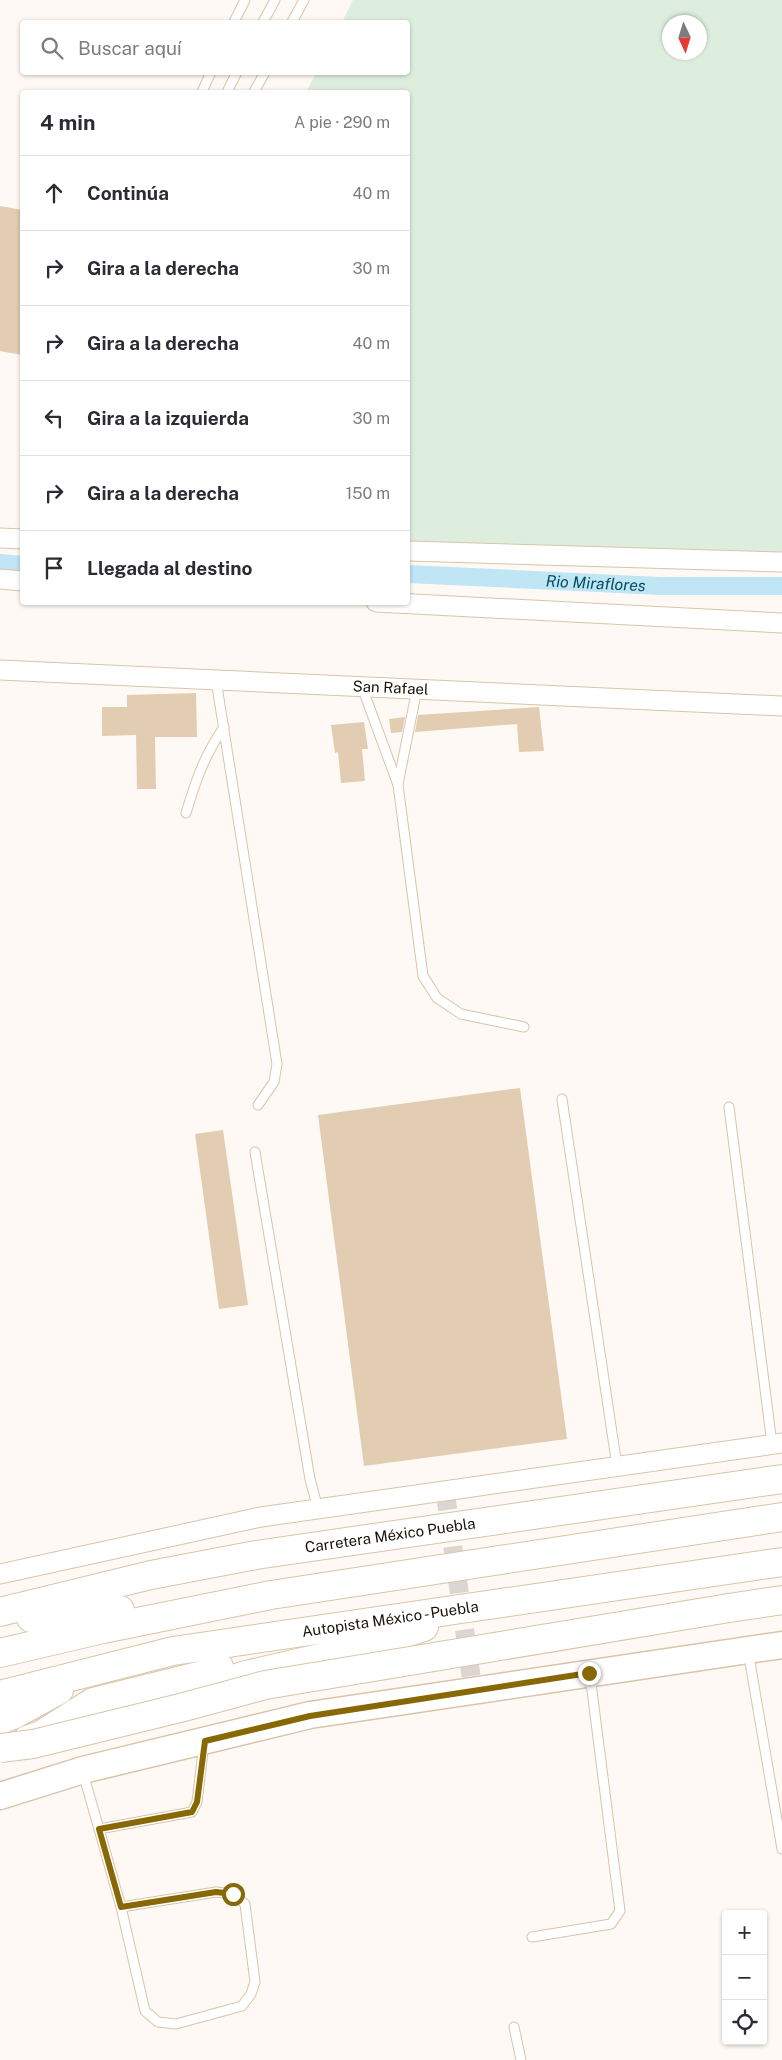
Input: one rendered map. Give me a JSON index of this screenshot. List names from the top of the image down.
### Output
{
  "streets": {
    "highway": ["Carretera México Puebla", "Autopista México - Puebla"],
    "street": ["San Rafael"]
  },
  "water": ["Rio Miraflores"],
  "north": "bottom",
  "page": {
    "search": "Buscar aquí",
    "heading": ["4 min", "A pie · 290 m"],
    "list": [
      ["Continúa", "40 m"],
      ["Gira a la derecha", "30 m"],
      ["Gira a la derecha", "40 m"],
      ["Gira a la izquierda", "30 m"],
      ["Gira a la derecha", "150 m"],
      "Llegada al destino"
    ],
    "map_buttons": ["+", "−"]
  }
}
